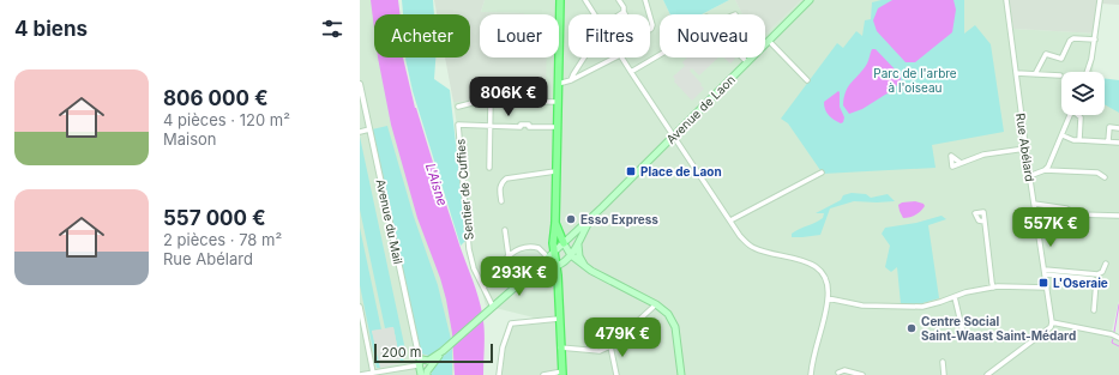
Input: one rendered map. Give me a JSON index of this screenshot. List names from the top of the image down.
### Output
{
  "streets": {
    "main road": ["Avenue de Laon"],
    "street": ["Rue Abélard", "Sentier de Cuffies", "Avenue du Mail"]
  },
  "water": ["L'Aisne"],
  "parks": ["Parc de l'arbre à l'oiseau"],
  "places": {
    "transit": ["Place de Laon", "L'Oseraie"],
    "other": ["Esso Express", "Centre Social Saint-Waast Saint-Médard"]
  },
  "scale_bar": "200 m",
  "page": {
    "heading": "4 biens",
    "chip": [
      "Acheter",
      "Louer",
      "Filtres",
      "Nouveau"
    ],
    "list": [
      {
        "name": "806 000 €",
        "note": "4 pièces · 120 m² · Maison"
      },
      {
        "name": "557 000 €",
        "note": "2 pièces · 78 m² · Rue Abélard"
      }
    ],
    "price": [
      "806K €",
      "557K €",
      "293K €",
      "479K €"
    ],
    "scale": "200 m"
  }
}
